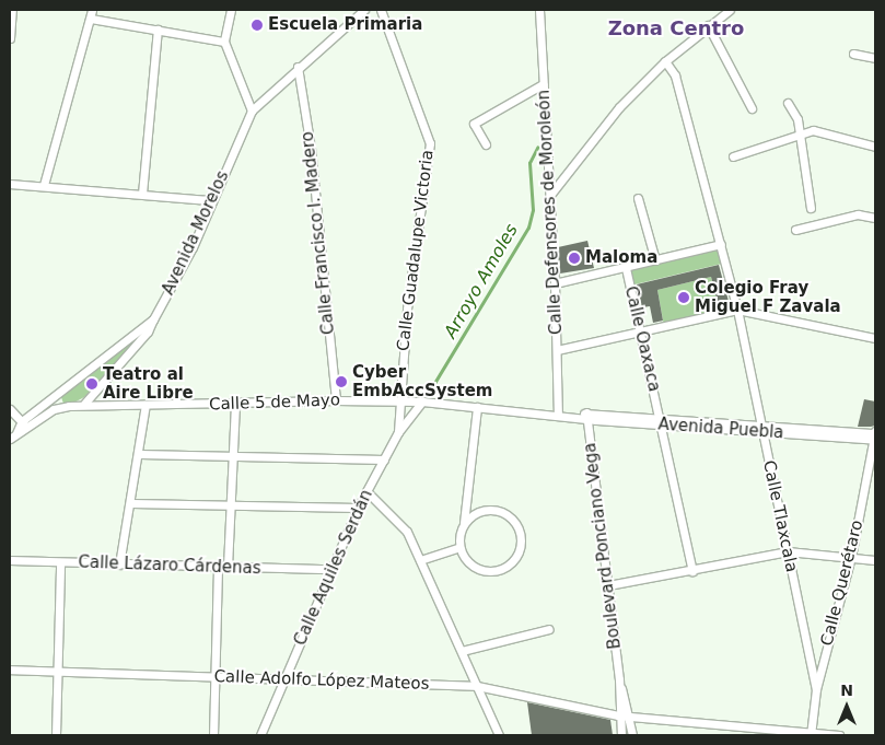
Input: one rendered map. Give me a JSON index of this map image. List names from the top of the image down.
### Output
{
  "streets": {
    "street": [
      "Calle Defensores de Moroleón",
      "Avenida Morelos",
      "Calle Francisco I. Madero",
      "Calle Guadalupe Victoria",
      "Calle Oaxaca",
      "Calle 5 de Mayo",
      "Avenida Puebla",
      "Calle Tlaxcala",
      "Boulevard Ponciano Vega",
      "Calle Lázaro Cárdenas",
      "Calle Aquiles Serdán",
      "Calle Querétaro",
      "Calle Adolfo López Mateos"
    ]
  },
  "crossings": [
    ["Calle Defensores de Moroleón", "Avenida Puebla"],
    ["Avenida Morelos", "Calle Francisco I. Madero"],
    ["Avenida Morelos", "Calle 5 de Mayo"],
    ["Calle Francisco I. Madero", "Calle 5 de Mayo"],
    ["Calle Guadalupe Victoria", "Calle 5 de Mayo"],
    ["Calle Guadalupe Victoria", "Avenida Puebla"],
    ["Calle Guadalupe Victoria", "Calle Aquiles Serdán"],
    ["Calle Oaxaca", "Avenida Puebla"],
    ["Calle 5 de Mayo", "Avenida Puebla"],
    ["Calle 5 de Mayo", "Calle Aquiles Serdán"],
    ["Avenida Puebla", "Calle Tlaxcala"],
    ["Avenida Puebla", "Boulevard Ponciano Vega"],
    ["Avenida Puebla", "Calle Aquiles Serdán"],
    ["Avenida Puebla", "Calle Querétaro"],
    ["Calle Tlaxcala", "Calle Querétaro"],
    ["Boulevard Ponciano Vega", "Calle Adolfo López Mateos"],
    ["Calle Lázaro Cárdenas", "Calle Aquiles Serdán"],
    ["Calle Aquiles Serdán", "Calle Adolfo López Mateos"],
    ["Calle Querétaro", "Calle Adolfo López Mateos"]
  ],
  "districts": ["Zona Centro"],
  "water": ["Arroyo Amoles"],
  "places": [
    "Escuela Primaria",
    "Maloma",
    "Colegio Fray Miguel F Zavala",
    "Cyber EmbAccSystem",
    "Teatro al Aire Libre"
  ],
  "north": "top"
}
